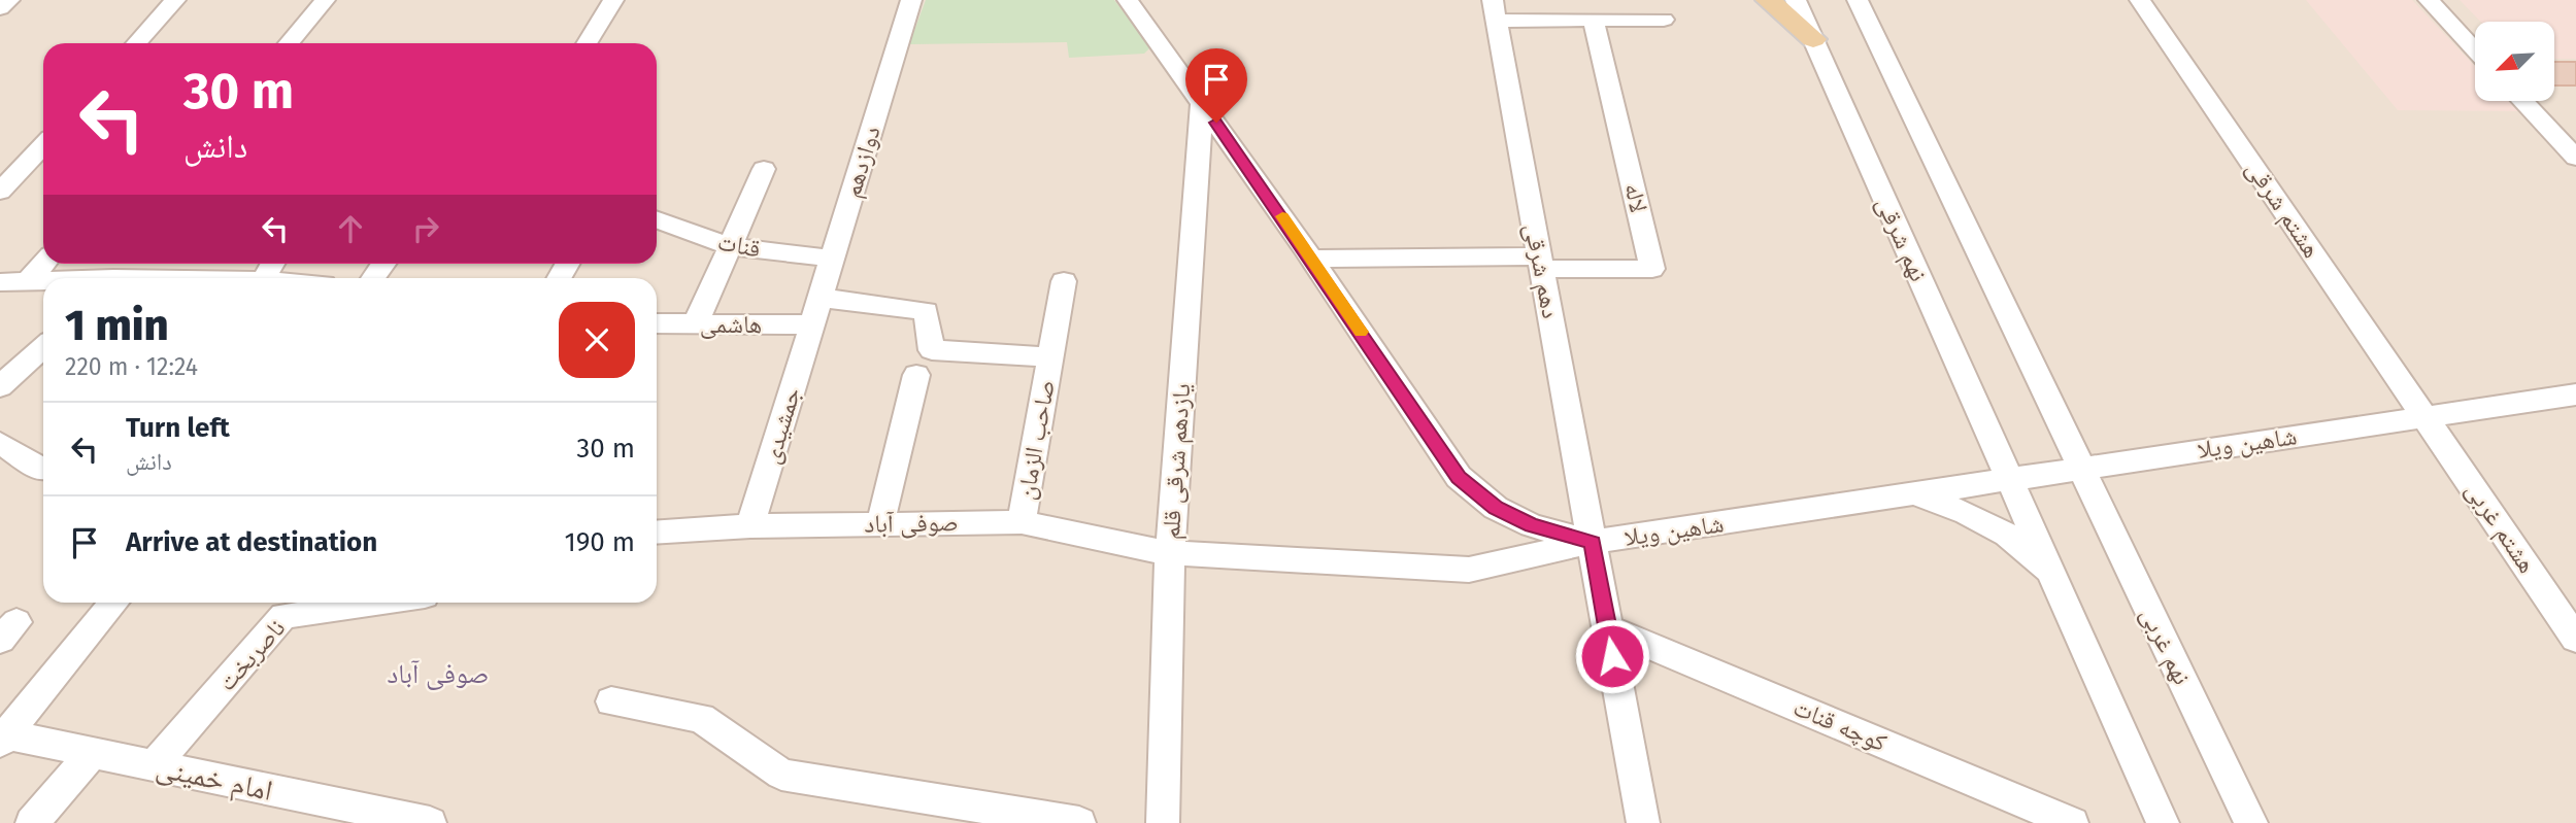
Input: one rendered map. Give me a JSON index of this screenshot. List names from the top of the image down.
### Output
{
  "streets": {
    "street": [
      "دوازدهم",
      "لاله",
      "هشتم شرقی",
      "نهم شرقی",
      "قنات",
      "دهم شرقی",
      "هاشمی",
      "جمشیدی",
      "صاحب الزمان",
      "شاهین ویلا",
      "یازدهم شرقی قلم",
      "صوفی آباد",
      "هشتم غربی",
      "نهم غربی",
      "ناصربخت",
      "کوچه قنات",
      "امام خمینی"
    ]
  },
  "crossings": [
    ["دوازدهم", "قنات"],
    ["دوازدهم", "هاشمی"],
    ["دوازدهم", "جمشیدی"],
    ["دوازدهم", "صاحب الزمان"],
    ["لاله", "دهم شرقی"],
    ["هشتم شرقی", "شاهین ویلا"],
    ["هشتم شرقی", "هشتم غربی"],
    ["نهم شرقی", "شاهین ویلا"],
    ["دهم شرقی", "شاهین ویلا"],
    ["دهم شرقی", "کوچه قنات"],
    ["هاشمی", "جمشیدی"],
    ["جمشیدی", "صوفی آباد"],
    ["صاحب الزمان", "صوفی آباد"],
    ["شاهین ویلا", "یازدهم شرقی قلم"],
    ["شاهین ویلا", "صوفی آباد"],
    ["شاهین ویلا", "هشتم غربی"],
    ["شاهین ویلا", "نهم غربی"],
    ["یازدهم شرقی قلم", "صوفی آباد"],
    ["ناصربخت", "امام خمینی"]
  ],
  "districts": ["صوفی آباد"],
  "north": "bottom left",
  "page": {
    "turn": ["30 m", "دانش"],
    "heading": ["1 min", "220 m · 12:24"],
    "list": [
      {
        "name": "Turn left",
        "note": "دانش",
        "value": "30 m"
      },
      {
        "name": "Arrive at destination",
        "value": "190 m"
      }
    ]
  }
}
